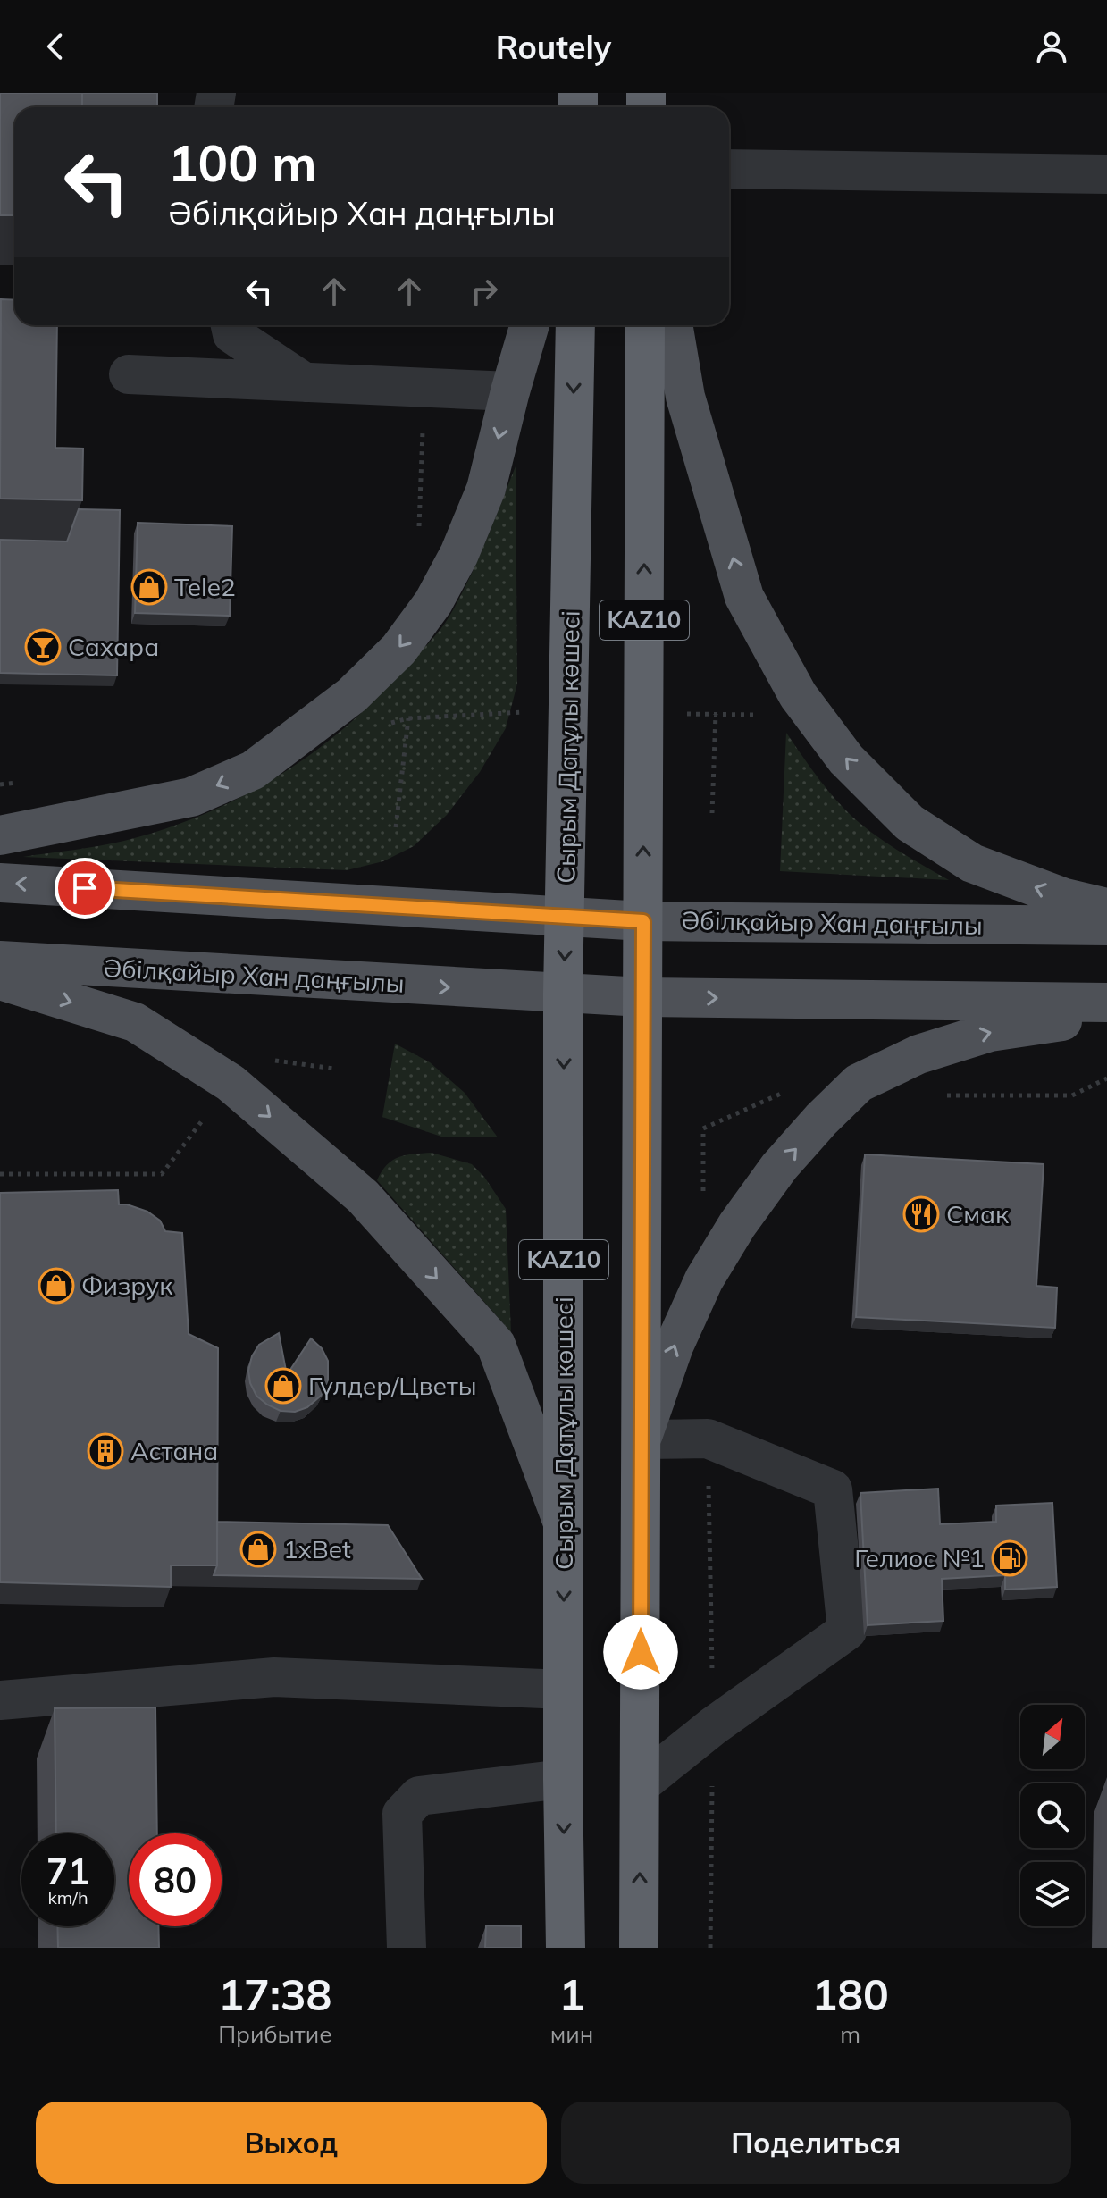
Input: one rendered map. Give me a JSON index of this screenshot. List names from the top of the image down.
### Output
{
  "streets": {
    "highway": ["KAZ10", "Сырым Датұлы көшесі"],
    "main road": ["Әбілқайыр Хан даңғылы"]
  },
  "crossings": [
    ["KAZ10", "Әбілқайыр Хан даңғылы"],
    ["Сырым Датұлы көшесі", "Әбілқайыр Хан даңғылы"]
  ],
  "places": {
    "shop": [
      "Tele2",
      "Физрук",
      "Гүлдер/Цветы",
      "1xBet"
    ],
    "bar": ["Сахара"],
    "restaurant": ["Смак"],
    "building": ["Астана"],
    "fuel station": ["Гелиос №1"]
  },
  "north": "top right",
  "page": {
    "header": "Routely",
    "turn": ["100 m", "Әбілқайыр Хан даңғылы"],
    "speed": "71 km/h",
    "limit": "80",
    "eta": [
      "17:38",
      "Прибытие",
      "1",
      "мин",
      "180",
      "m"
    ],
    "buttons": ["Выход", "Поделиться"]
  }
}
